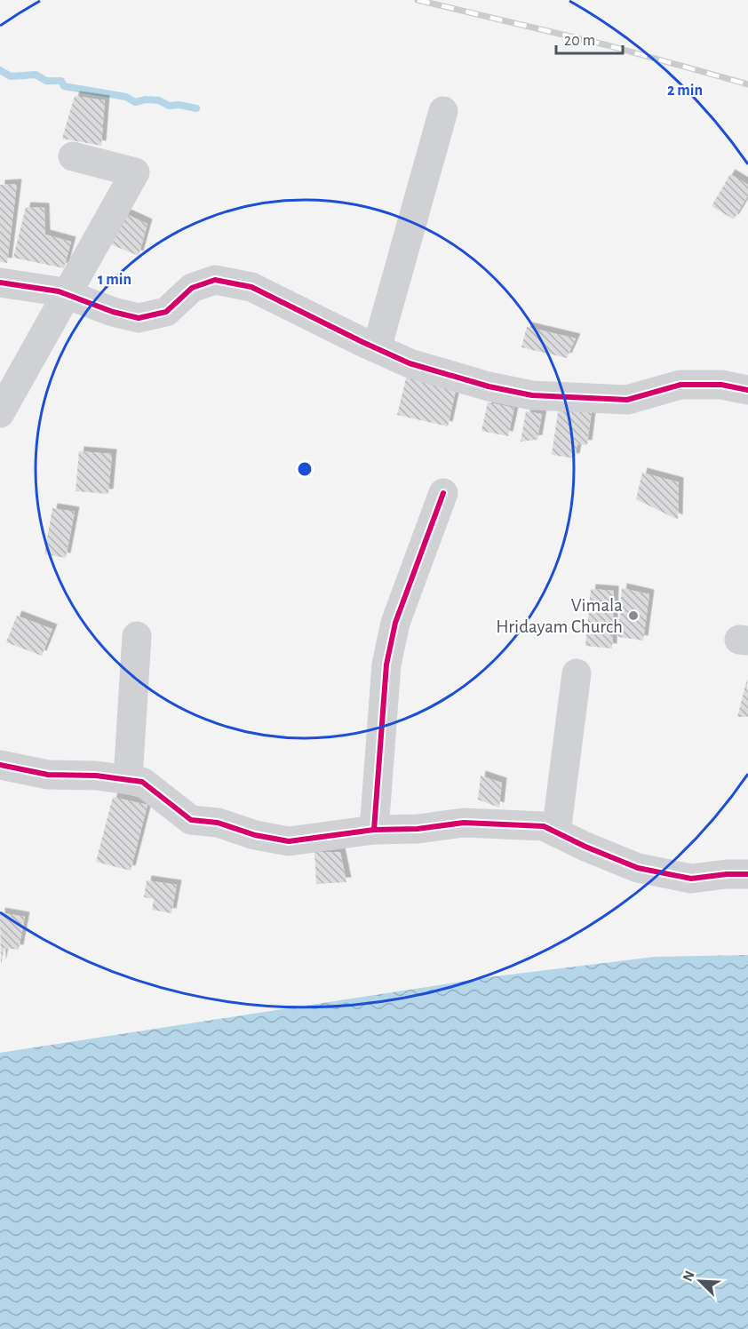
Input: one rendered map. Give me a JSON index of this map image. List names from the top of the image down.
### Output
{
  "places": ["Vimala Hridayam Church"],
  "scale_bar": "20 m",
  "north": "top left",
  "rings": ["2 min", "1 min"]
}
